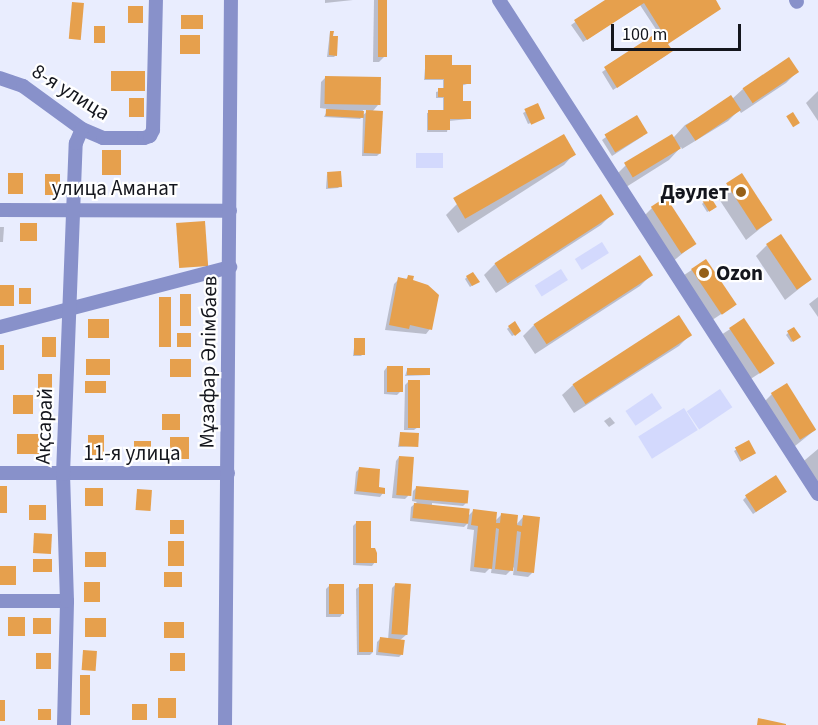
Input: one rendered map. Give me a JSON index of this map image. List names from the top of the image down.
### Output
{
  "streets": {
    "street": [
      "8-я улица",
      "улица Аманат",
      "Мұзафар Әлімбаев",
      "Ақсарай",
      "11-я улица"
    ]
  },
  "crossings": [
    ["8-я улица", "Ақсарай"],
    ["улица Аманат", "Мұзафар Әлімбаев"],
    ["улица Аманат", "Ақсарай"],
    ["Мұзафар Әлімбаев", "11-я улица"],
    ["Ақсарай", "11-я улица"]
  ],
  "places": ["Дәулет", "Ozon"],
  "scale_bar": "100 m"
}
